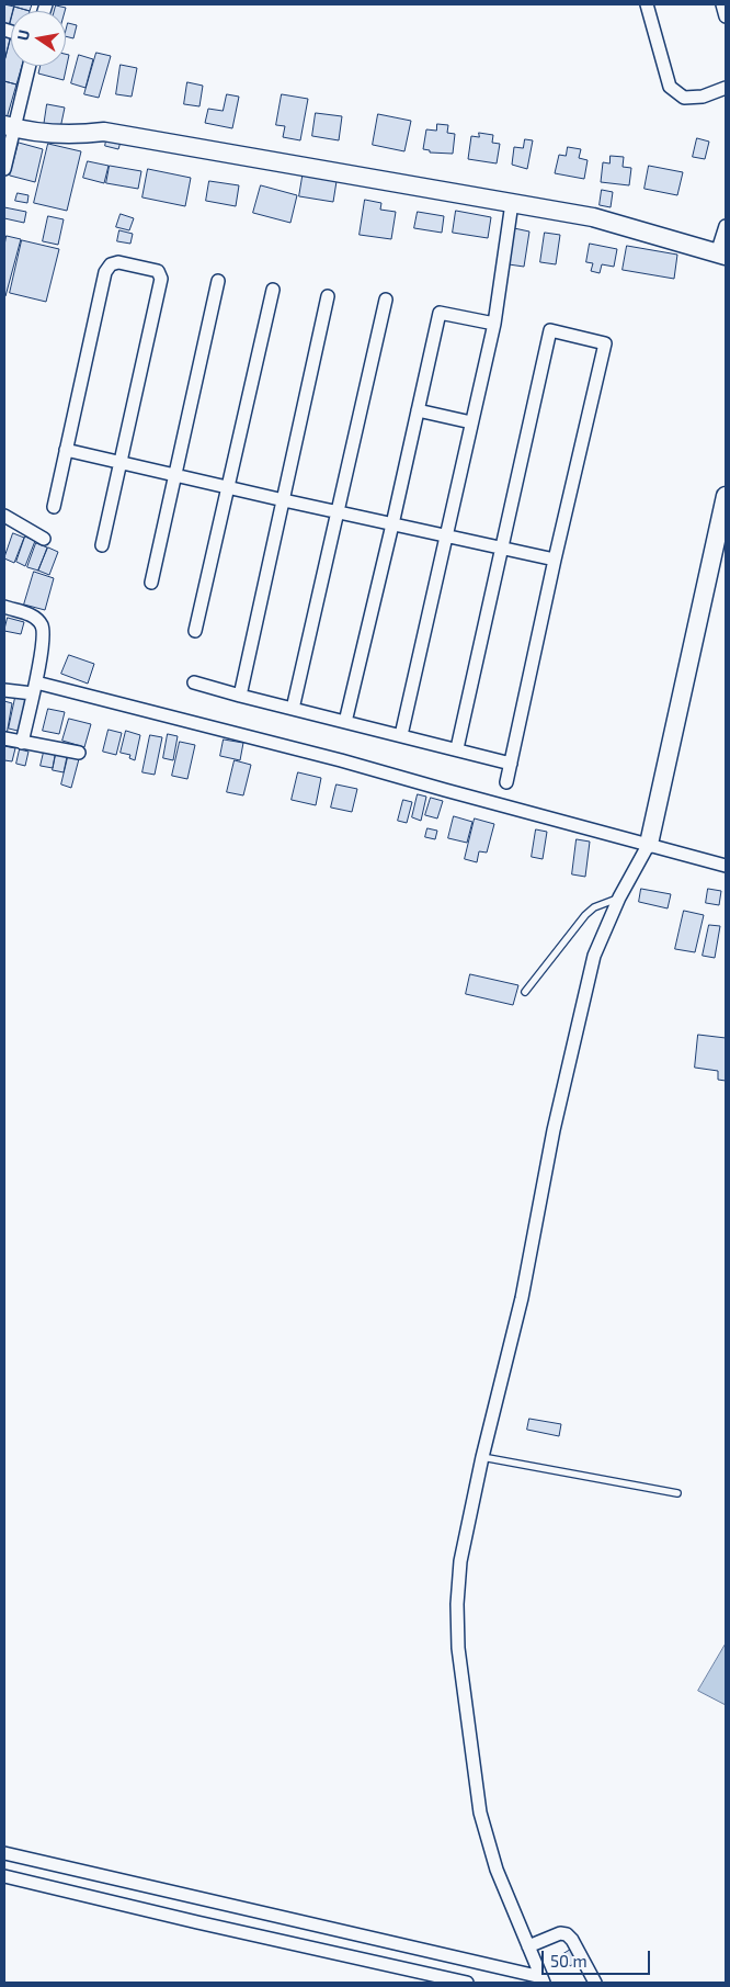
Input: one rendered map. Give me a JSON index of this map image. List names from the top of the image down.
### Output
{
  "scale_bar": "50 m",
  "north": "left"
}
